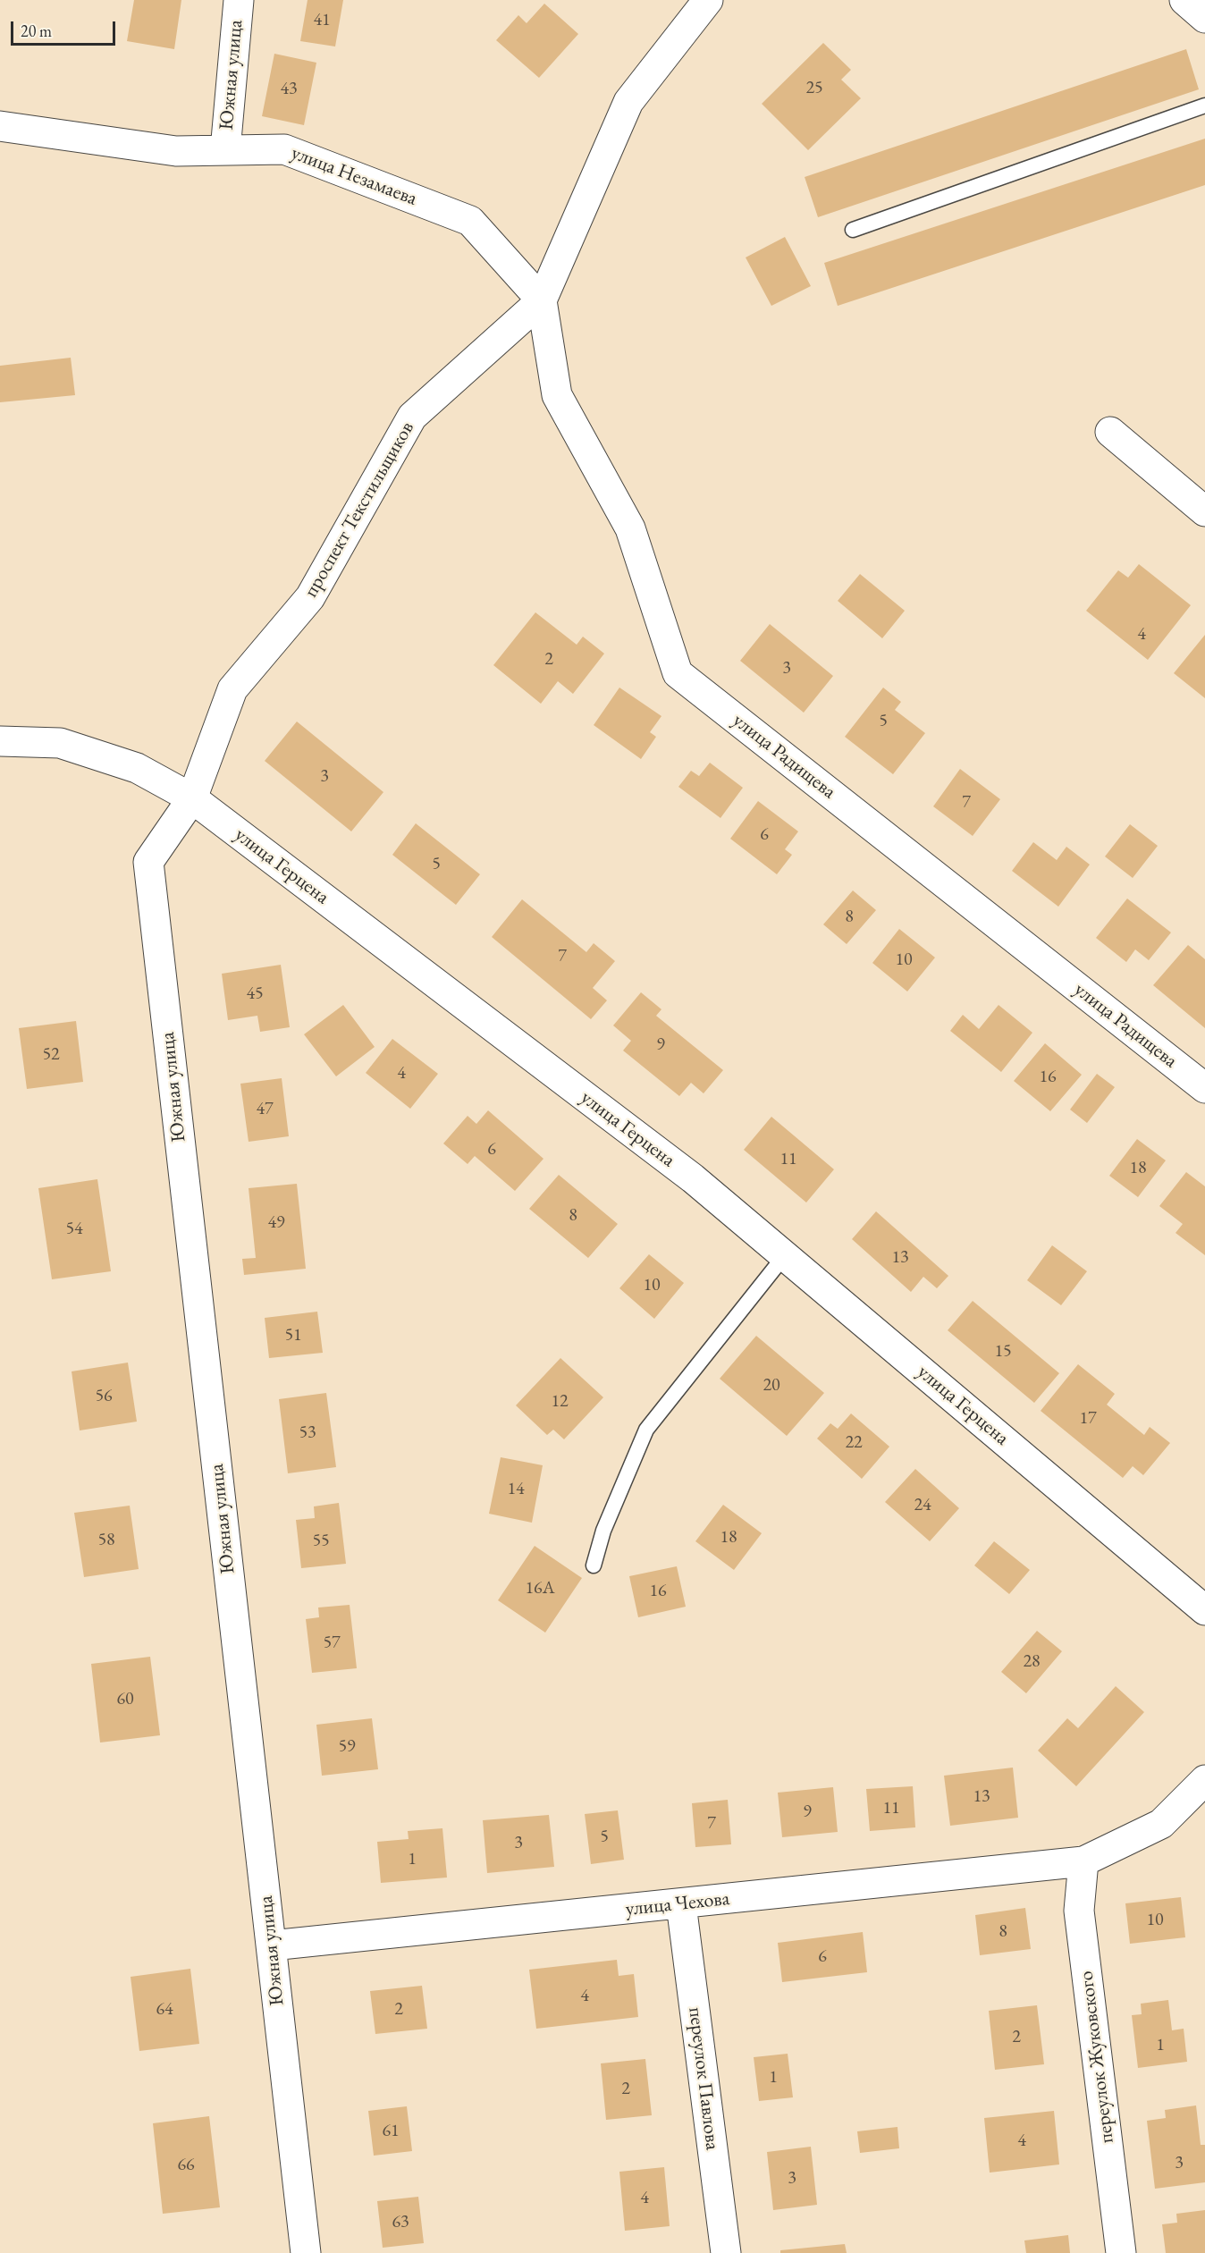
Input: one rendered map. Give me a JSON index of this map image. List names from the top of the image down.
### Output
{
  "streets": {
    "street": [
      "Южная улица",
      "улица Незамаева",
      "проспект Текстильщиков",
      "улица Радищева",
      "улица Герцена",
      "улица Чехова",
      "переулок Жуковского",
      "переулок Павлова"
    ]
  },
  "crossings": [
    ["Южная улица", "улица Незамаева"],
    ["Южная улица", "проспект Текстильщиков"],
    ["Южная улица", "улица Герцена"],
    ["Южная улица", "улица Чехова"],
    ["улица Незамаева", "проспект Текстильщиков"],
    ["улица Незамаева", "улица Радищева"],
    ["проспект Текстильщиков", "улица Радищева"],
    ["проспект Текстильщиков", "улица Герцена"],
    ["улица Чехова", "переулок Жуковского"],
    ["улица Чехова", "переулок Павлова"]
  ],
  "house_numbers": [
    "41",
    "25",
    "43",
    "4",
    "2",
    "3",
    "5",
    "3",
    "7",
    "6",
    "5",
    "8",
    "7",
    "10",
    "45",
    "9",
    "52",
    "4",
    "16",
    "47",
    "6",
    "11",
    "18",
    "8",
    "49",
    "54",
    "13",
    "10",
    "51",
    "15",
    "20",
    "56",
    "12",
    "17",
    "53",
    "22",
    "14",
    "24",
    "18",
    "58",
    "55",
    "16А",
    "16",
    "57",
    "28",
    "60",
    "59",
    "13",
    "11",
    "9",
    "7",
    "5",
    "3",
    "1",
    "10",
    "8",
    "6",
    "4",
    "64",
    "2",
    "2",
    "1",
    "1",
    "2",
    "61",
    "4",
    "3",
    "66",
    "3",
    "4",
    "63"
  ],
  "scale_bar": "20 m"
}
